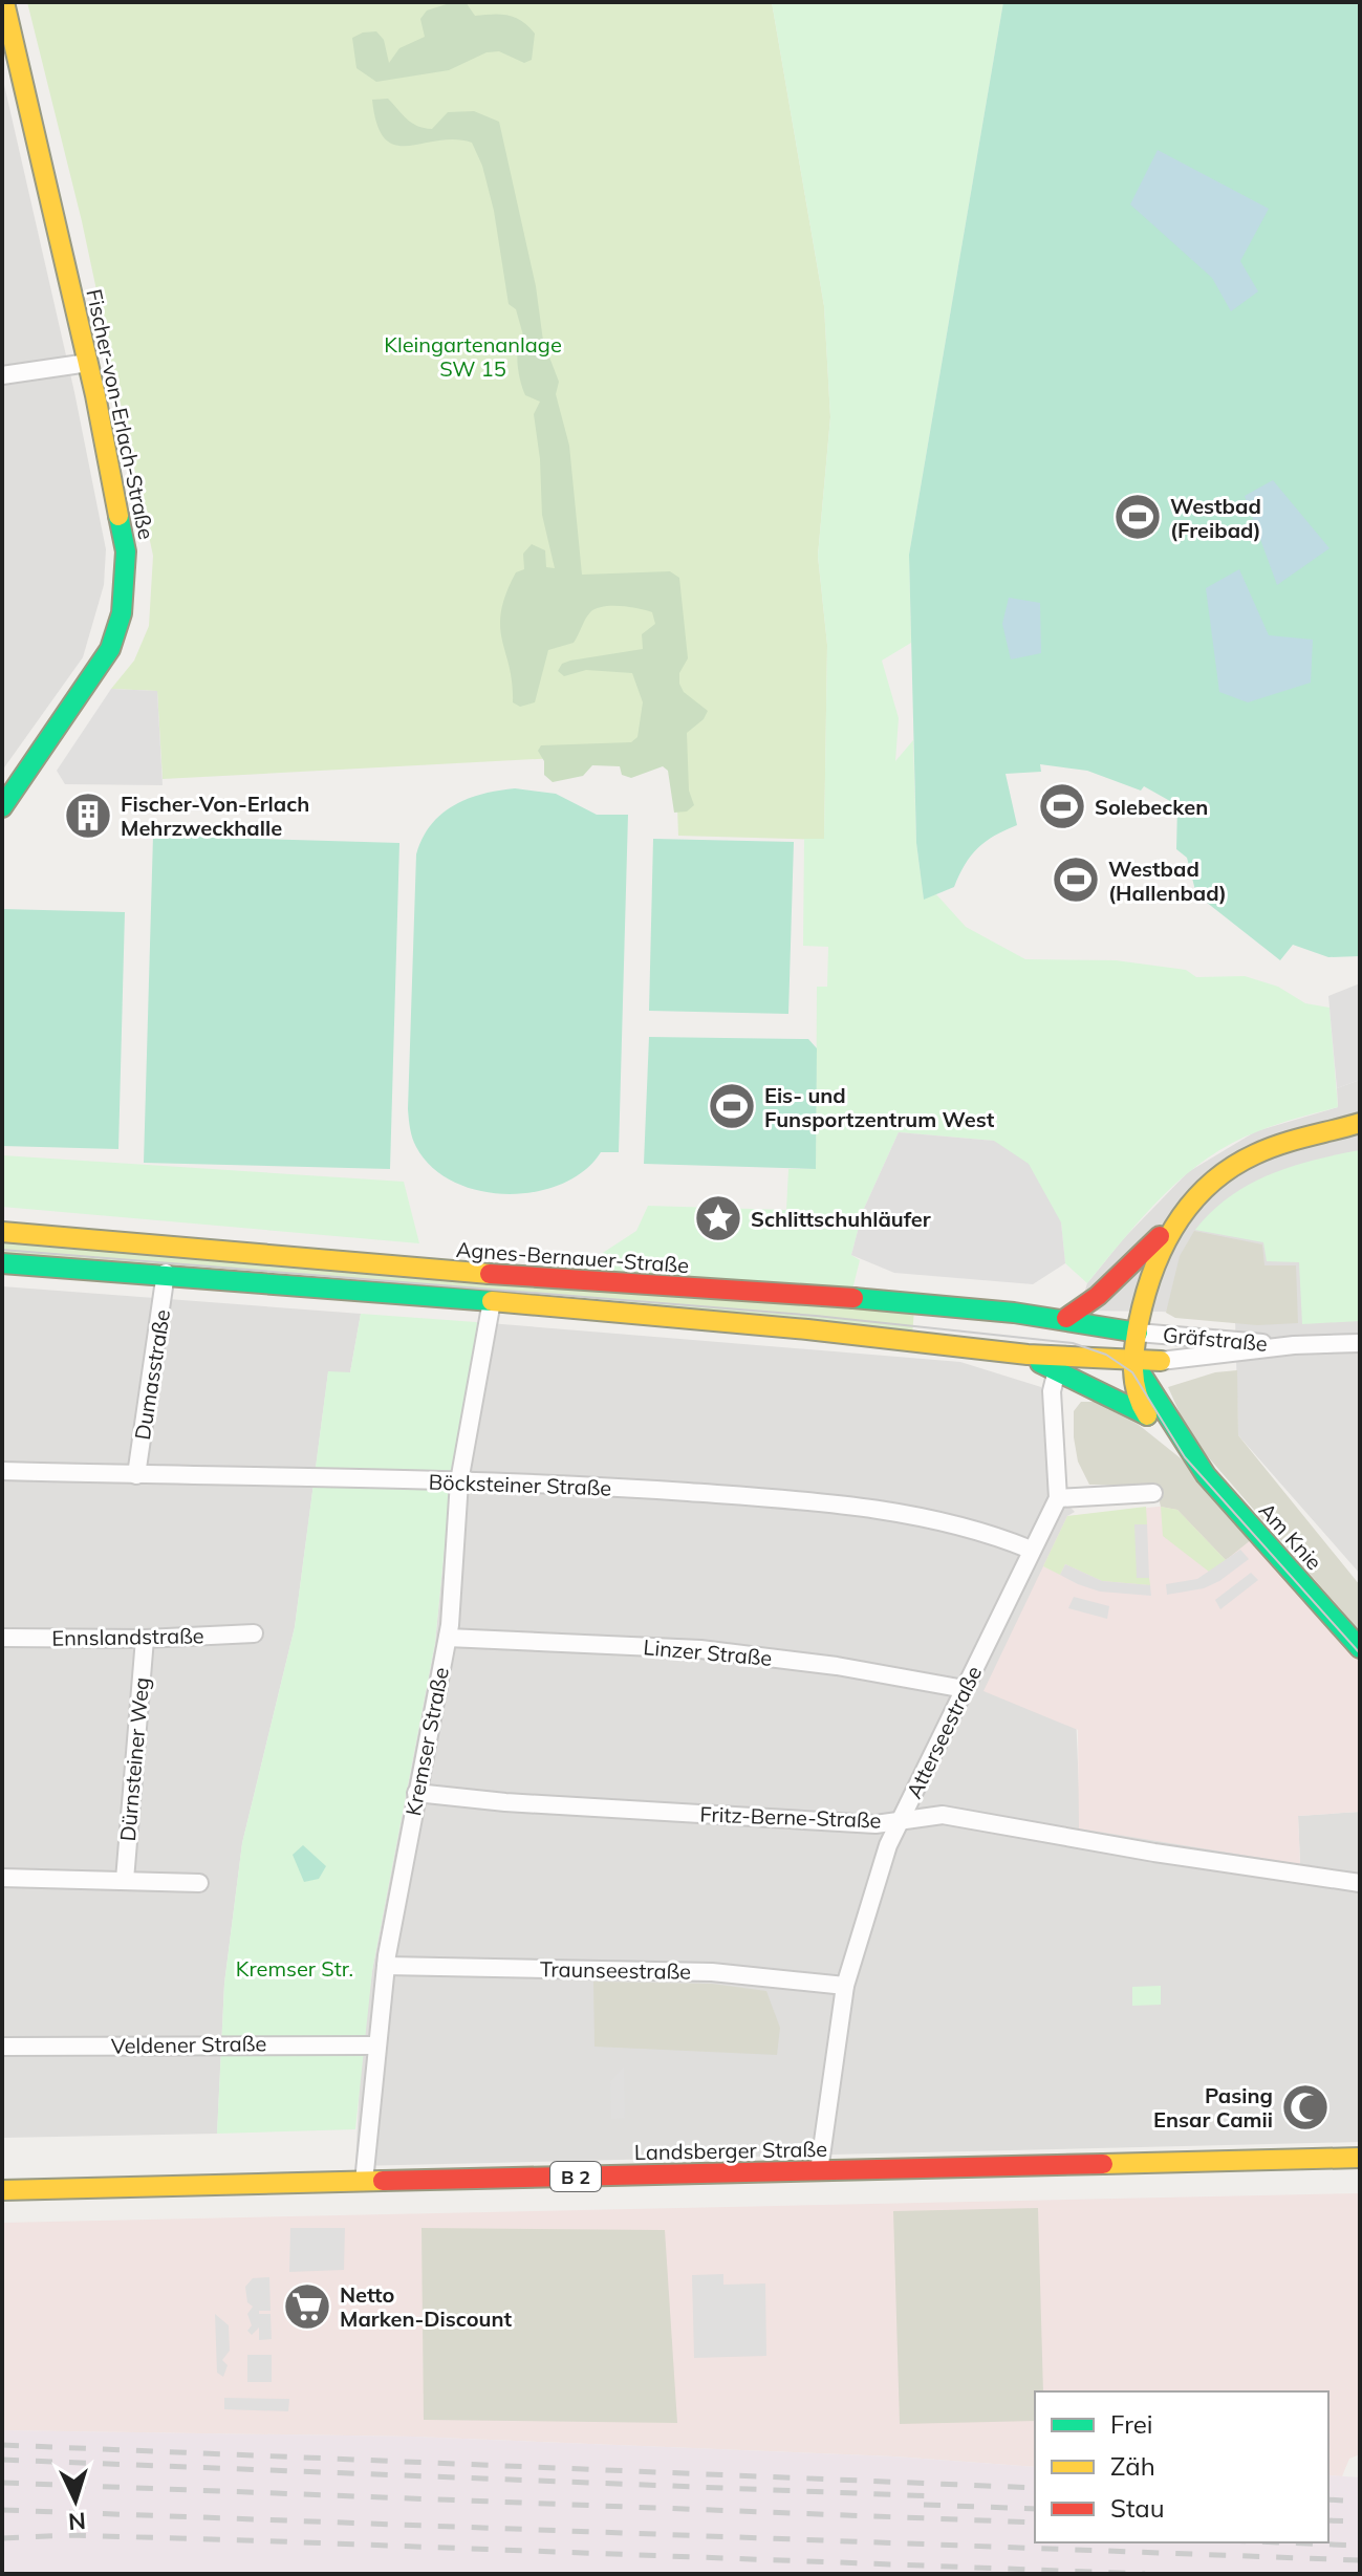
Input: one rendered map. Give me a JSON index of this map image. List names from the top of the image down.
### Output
{
  "streets": {
    "main road": [
      "Fischer-von-Erlach-Straße",
      "Agnes-Bernauer-Straße",
      "Am Knie",
      "Landsberger Straße",
      "B 2"
    ],
    "street": [
      "Gräfstraße",
      "Dumasstraße",
      "Böcksteiner Straße",
      "Ennslandstraße",
      "Linzer Straße",
      "Atterseestraße",
      "Kremser Straße",
      "Dürnsteiner Weg",
      "Fritz-Berne-Straße",
      "Traunseestraße",
      "Veldener Straße"
    ]
  },
  "crossings": [
    ["Agnes-Bernauer-Straße", "Gräfstraße"],
    ["Dumasstraße", "Böcksteiner Straße"],
    ["Böcksteiner Straße", "Atterseestraße"],
    ["Böcksteiner Straße", "Kremser Straße"],
    ["Ennslandstraße", "Dürnsteiner Weg"],
    ["Linzer Straße", "Atterseestraße"],
    ["Linzer Straße", "Kremser Straße"],
    ["Atterseestraße", "Fritz-Berne-Straße"],
    ["Atterseestraße", "Traunseestraße"],
    ["Atterseestraße", "Landsberger Straße"],
    ["Kremser Straße", "Fritz-Berne-Straße"],
    ["Kremser Straße", "Traunseestraße"],
    ["Kremser Straße", "Veldener Straße"],
    ["Kremser Straße", "Landsberger Straße"]
  ],
  "parks": ["Kleingartenanlage SW 15", "Kremser Str."],
  "places": {
    "sports": [
      "Westbad (Freibad)",
      "Solebecken",
      "Westbad (Hallenbad)",
      "Eis- und Funsportzentrum West"
    ],
    "building": ["Fischer-Von-Erlach Mehrzweckhalle"],
    "place": ["Schlittschuhläufer"],
    "mosque": ["Pasing Ensar Camii"],
    "supermarket": ["Netto Marken-Discount"]
  },
  "legend": ["Frei", "Zäh", "Stau"],
  "north": "bottom"
}
